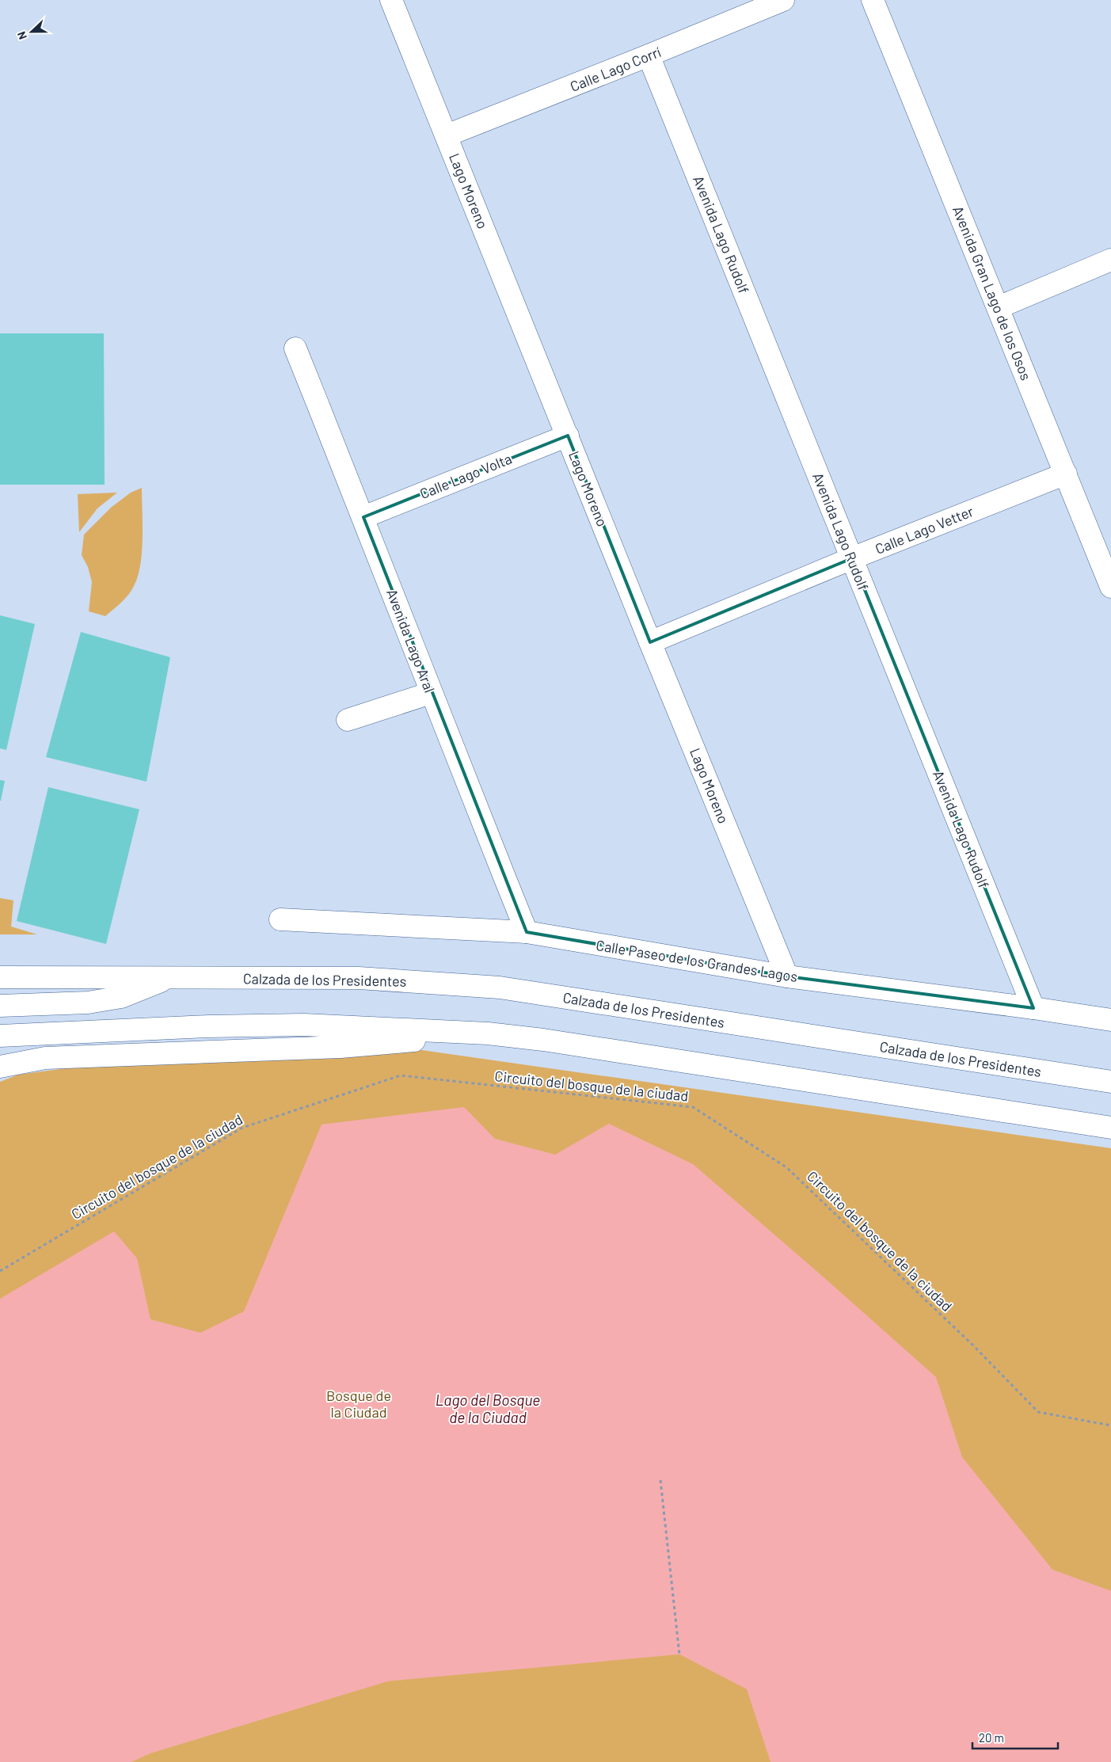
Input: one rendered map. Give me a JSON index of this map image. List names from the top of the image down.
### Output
{
  "streets": {
    "main road": [
      "Calle Lago Corrí",
      "Lago Moreno",
      "Avenida Lago Rudolf",
      "Avenida Gran Lago de los Osos",
      "Calle Lago Volta",
      "Calle Lago Vetter",
      "Avenida Lago Aral",
      "Calle Paseo de los Grandes Lagos",
      "Calzada de los Presidentes"
    ],
    "path": ["Circuito del bosque de la ciudad"]
  },
  "crossings": [
    ["Calle Lago Corrí", "Lago Moreno"],
    ["Calle Lago Corrí", "Avenida Lago Rudolf"],
    ["Lago Moreno", "Calle Lago Volta"],
    ["Lago Moreno", "Calle Lago Vetter"],
    ["Lago Moreno", "Calle Paseo de los Grandes Lagos"],
    ["Avenida Lago Rudolf", "Calle Lago Vetter"],
    ["Avenida Lago Rudolf", "Calle Paseo de los Grandes Lagos"],
    ["Avenida Gran Lago de los Osos", "Calle Lago Vetter"],
    ["Calle Lago Volta", "Avenida Lago Aral"],
    ["Avenida Lago Aral", "Calle Paseo de los Grandes Lagos"]
  ],
  "water": ["Lago del Bosque de la Ciudad"],
  "parks": ["Bosque de la Ciudad"],
  "scale_bar": "20 m",
  "north": "left"
}
